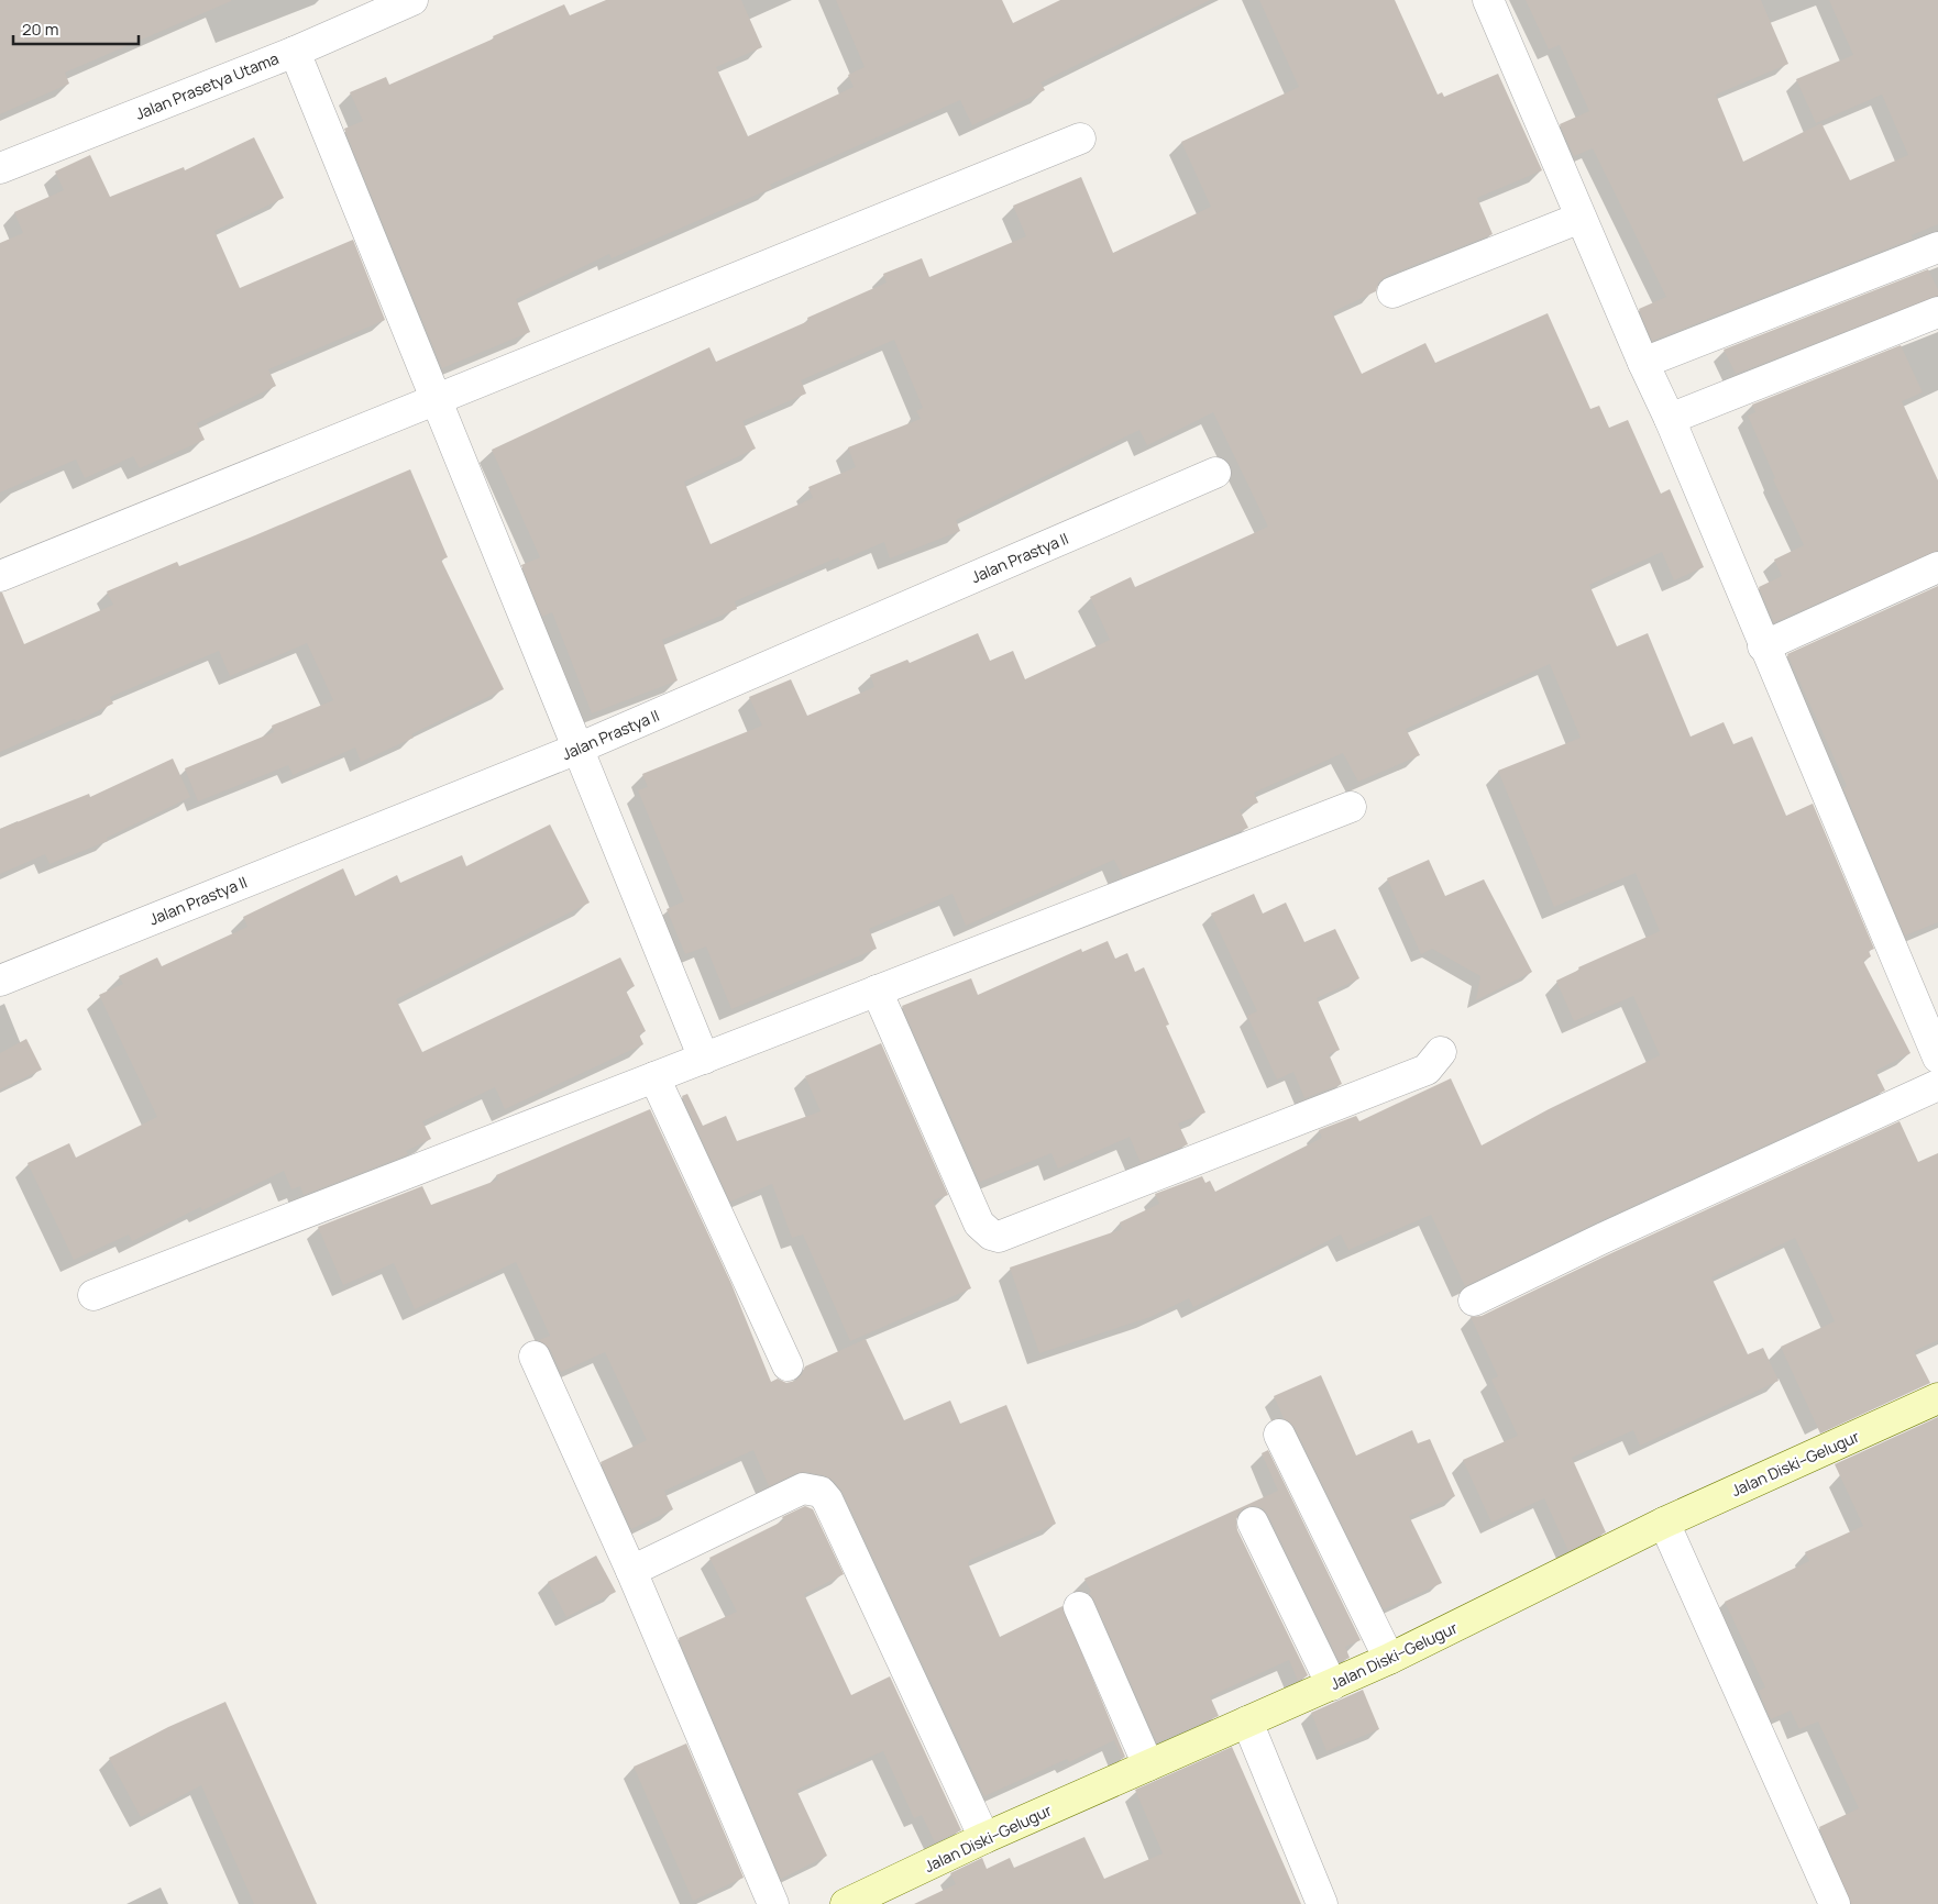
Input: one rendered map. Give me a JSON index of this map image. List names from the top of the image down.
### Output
{
  "streets": {
    "main road": ["Jalan Diski–Gelugur"],
    "street": ["Jalan Prasetya Utama", "Jalan Prastya II"]
  },
  "scale_bar": "20 m"
}
